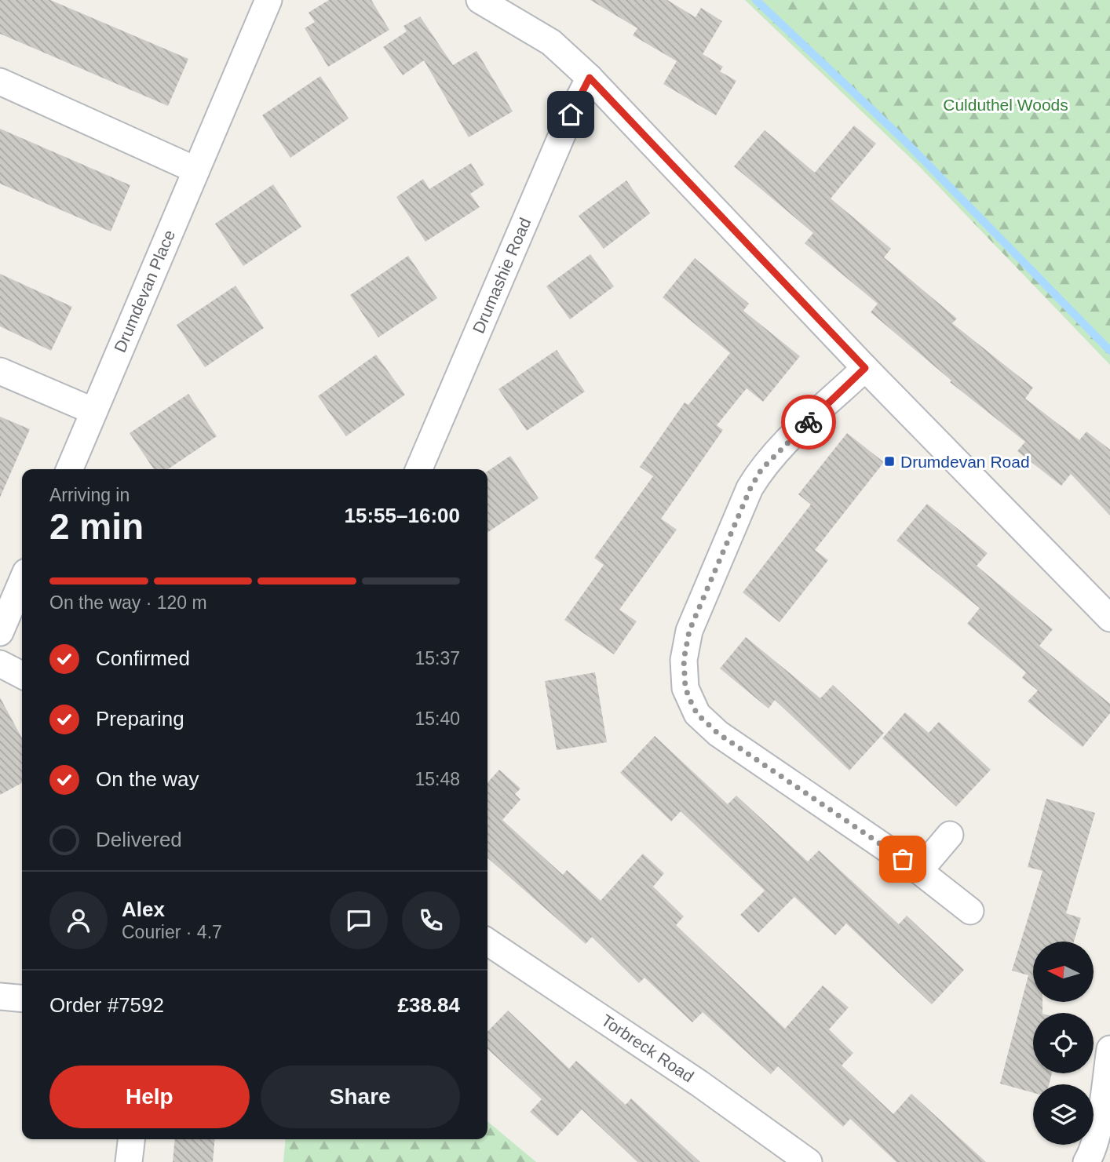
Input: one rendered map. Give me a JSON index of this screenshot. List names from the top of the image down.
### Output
{
  "streets": {
    "street": ["Drumashie Road", "Drumdevan Place", "Torbreck Road"]
  },
  "parks": ["Culduthel Woods"],
  "places": {
    "transit": ["Drumdevan Road"]
  },
  "north": "left",
  "page": {
    "heading": ["2 min", "Arriving in", "15:55–16:00"],
    "panel": [
      "Alex",
      "Courier · 4.7",
      "Order #7592",
      "£38.84"
    ],
    "bar": "On the way · 120 m",
    "list": [
      ["Confirmed", "15:37"],
      ["Preparing", "15:40"],
      ["On the way", "15:48"],
      "Delivered"
    ],
    "buttons": ["Help", "Share"]
  }
}
